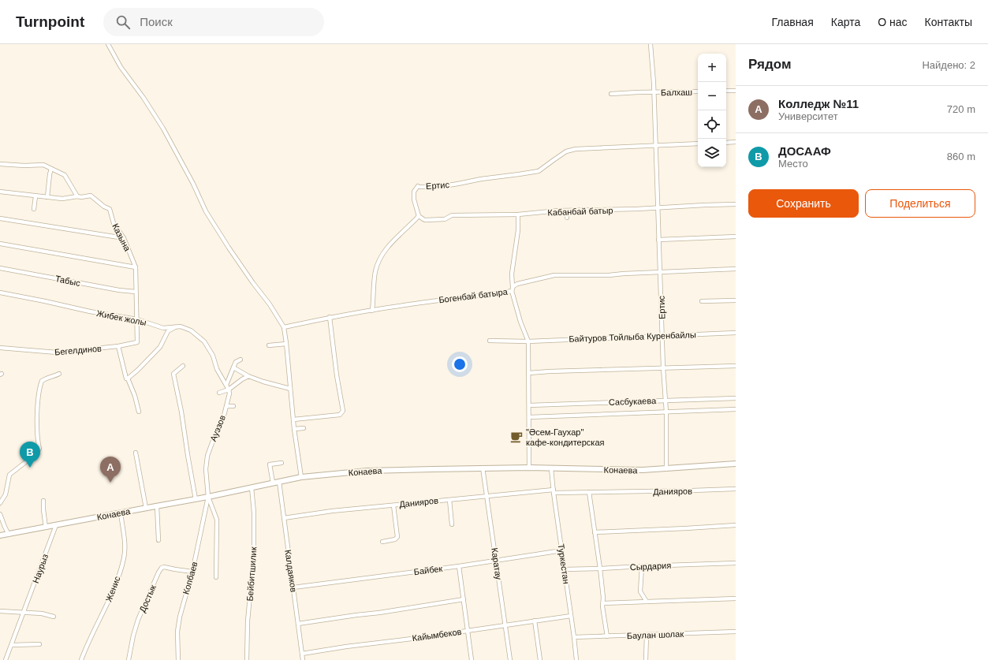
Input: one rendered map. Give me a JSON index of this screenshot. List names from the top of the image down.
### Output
{
  "streets": {
    "main road": ["Конаева"],
    "street": [
      "Балхаш",
      "Ертис",
      "Кабанбай батыр",
      "Казына",
      "Табыс",
      "Богенбай батыра",
      "Жибек жолы",
      "Байтуров Тойлыба Куренбайлы",
      "Бегелдинов",
      "Сасбукаева",
      "Ауэзов",
      "Данияров",
      "Каратау",
      "Туркестан",
      "Сырдария",
      "Наурыз",
      "Байбек",
      "Калдаяков",
      "Бейбитшилик",
      "Копбаев",
      "Женис",
      "Достык",
      "Кайымбеков",
      "Баулан шолак"
    ]
  },
  "crossings": [
    ["Ертис", "Кабанбай батыр"],
    ["Ертис", "Богенбай батыра"],
    ["Ертис", "Байтуров Тойлыба Куренбайлы"],
    ["Ертис", "Сасбукаева"],
    ["Ертис", "Конаева"],
    ["Казына", "Табыс"],
    ["Казына", "Жибек жолы"],
    ["Казына", "Бегелдинов"],
    ["Жибек жолы", "Ауэзов"],
    ["Ауэзов", "Конаева"],
    ["Ауэзов", "Копбаев"],
    ["Конаева", "Каратау"],
    ["Конаева", "Туркестан"],
    ["Конаева", "Наурыз"],
    ["Конаева", "Калдаяков"],
    ["Конаева", "Бейбитшилик"],
    ["Конаева", "Копбаев"],
    ["Конаева", "Женис"],
    ["Данияров", "Каратау"],
    ["Данияров", "Туркестан"],
    ["Данияров", "Калдаяков"],
    ["Каратау", "Байбек"],
    ["Каратау", "Кайымбеков"],
    ["Туркестан", "Сырдария"],
    ["Туркестан", "Байбек"],
    ["Туркестан", "Кайымбеков"],
    ["Туркестан", "Баулан шолак"],
    ["Байбек", "Калдаяков"],
    ["Калдаяков", "Кайымбеков"],
    ["Копбаев", "Достык"]
  ],
  "places": {
    "cafe": ["\"Әсем-Гаухар\" кафе-кондитерская"]
  },
  "page": {
    "header": "Turnpoint",
    "search": "Поиск",
    "nav": [
      "Главная",
      "Карта",
      "О нас",
      "Контакты"
    ],
    "heading": ["Рядом", "Найдено: 2"],
    "map_buttons": ["+", "−"],
    "list": [
      {
        "mark": "A",
        "name": "Колледж №11",
        "note": "Университет",
        "value": "720 m"
      },
      {
        "mark": "B",
        "name": "ДОСААФ",
        "note": "Место",
        "value": "860 m"
      }
    ],
    "buttons": ["Сохранить", "Поделиться"],
    "pins": ["B", "A"]
  }
}
